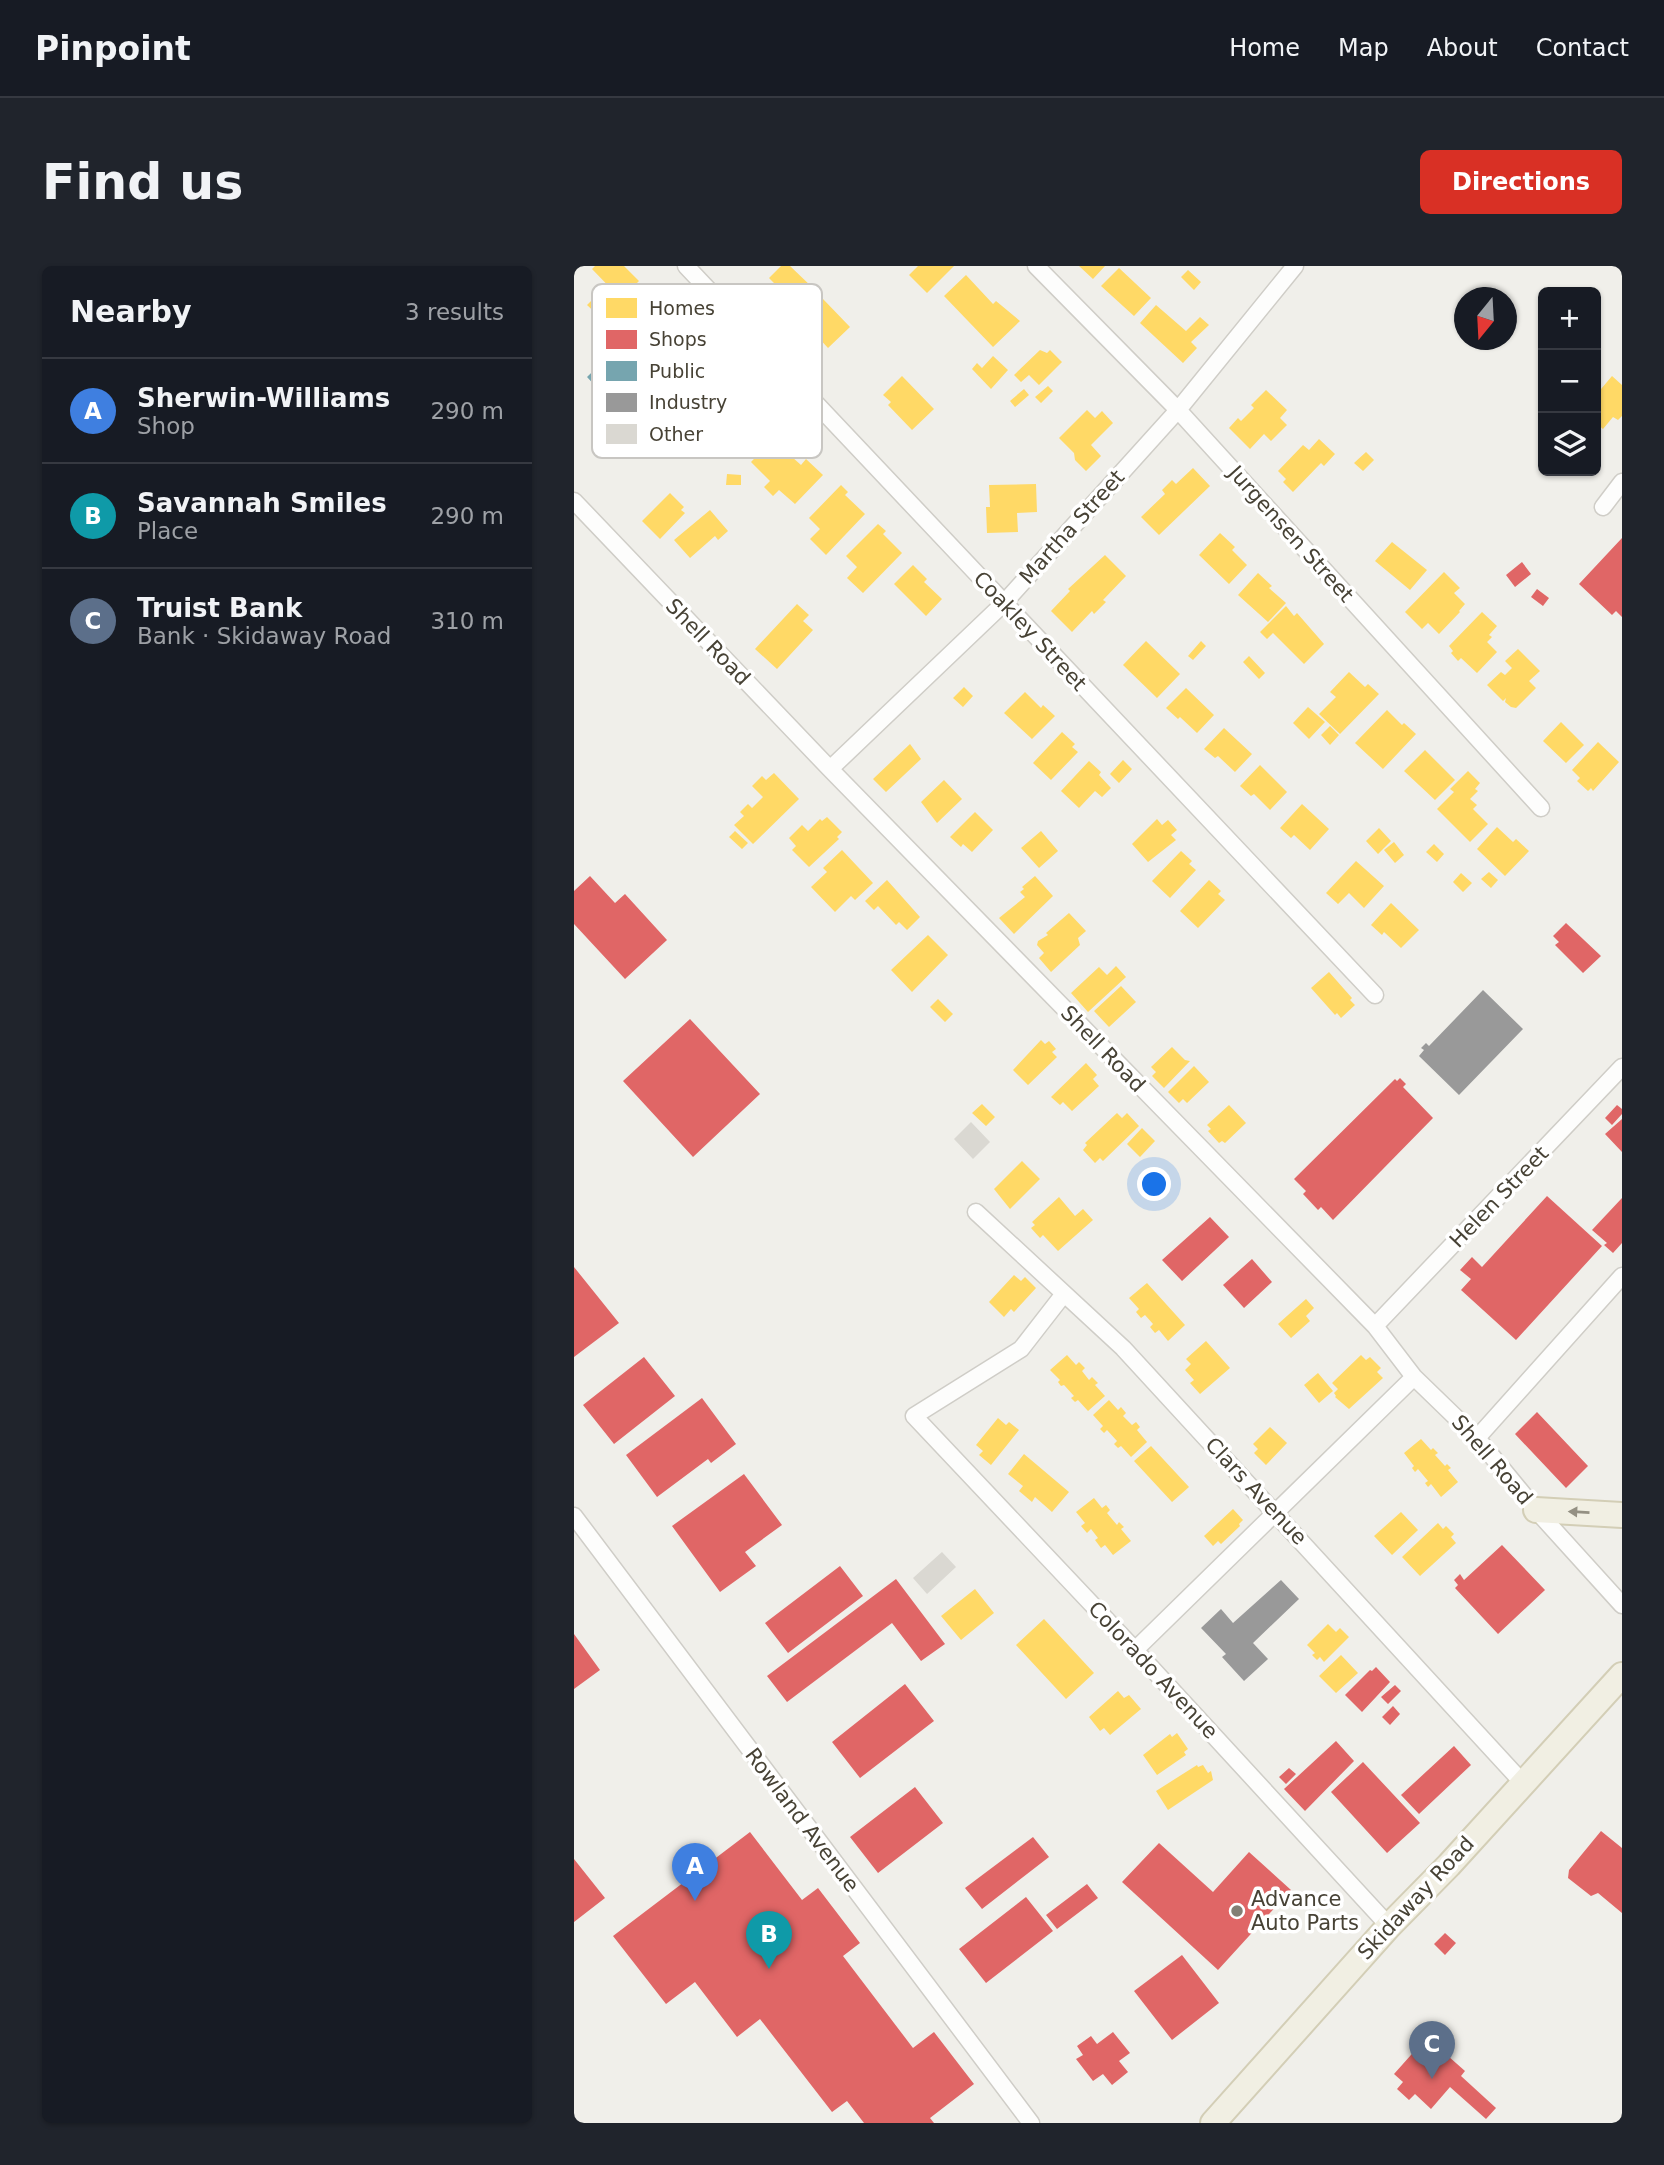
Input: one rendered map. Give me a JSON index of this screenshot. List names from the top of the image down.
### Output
{
  "streets": {
    "main road": ["Skidaway Road"],
    "street": [
      "Martha Street",
      "Jurgensen Street",
      "Coakley Street",
      "Shell Road",
      "Helen Street",
      "Clars Avenue",
      "Colorado Avenue",
      "Rowland Avenue"
    ]
  },
  "crossings": [
    ["Martha Street", "Jurgensen Street"],
    ["Martha Street", "Coakley Street"],
    ["Martha Street", "Shell Road"],
    ["Shell Road", "Helen Street"],
    ["Clars Avenue", "Colorado Avenue"],
    ["Clars Avenue", "Skidaway Road"],
    ["Colorado Avenue", "Skidaway Road"]
  ],
  "places": ["Advance Auto Parts"],
  "legend": [
    "Homes",
    "Shops",
    "Public",
    "Industry",
    "Other"
  ],
  "north": "bottom",
  "page": {
    "header": "Pinpoint",
    "nav": [
      "Home",
      "Map",
      "About",
      "Contact"
    ],
    "buttons": "Directions",
    "title": "Find us",
    "heading": ["Nearby", "3 results"],
    "map_buttons": ["+", "−"],
    "list": [
      {
        "mark": "A",
        "name": "Sherwin-Williams",
        "note": "Shop",
        "value": "290 m"
      },
      {
        "mark": "B",
        "name": "Savannah Smiles",
        "note": "Place",
        "value": "290 m"
      },
      {
        "mark": "C",
        "name": "Truist Bank",
        "note": "Bank · Skidaway Road",
        "value": "310 m"
      }
    ],
    "pins": ["A", "B", "C"]
  }
}
